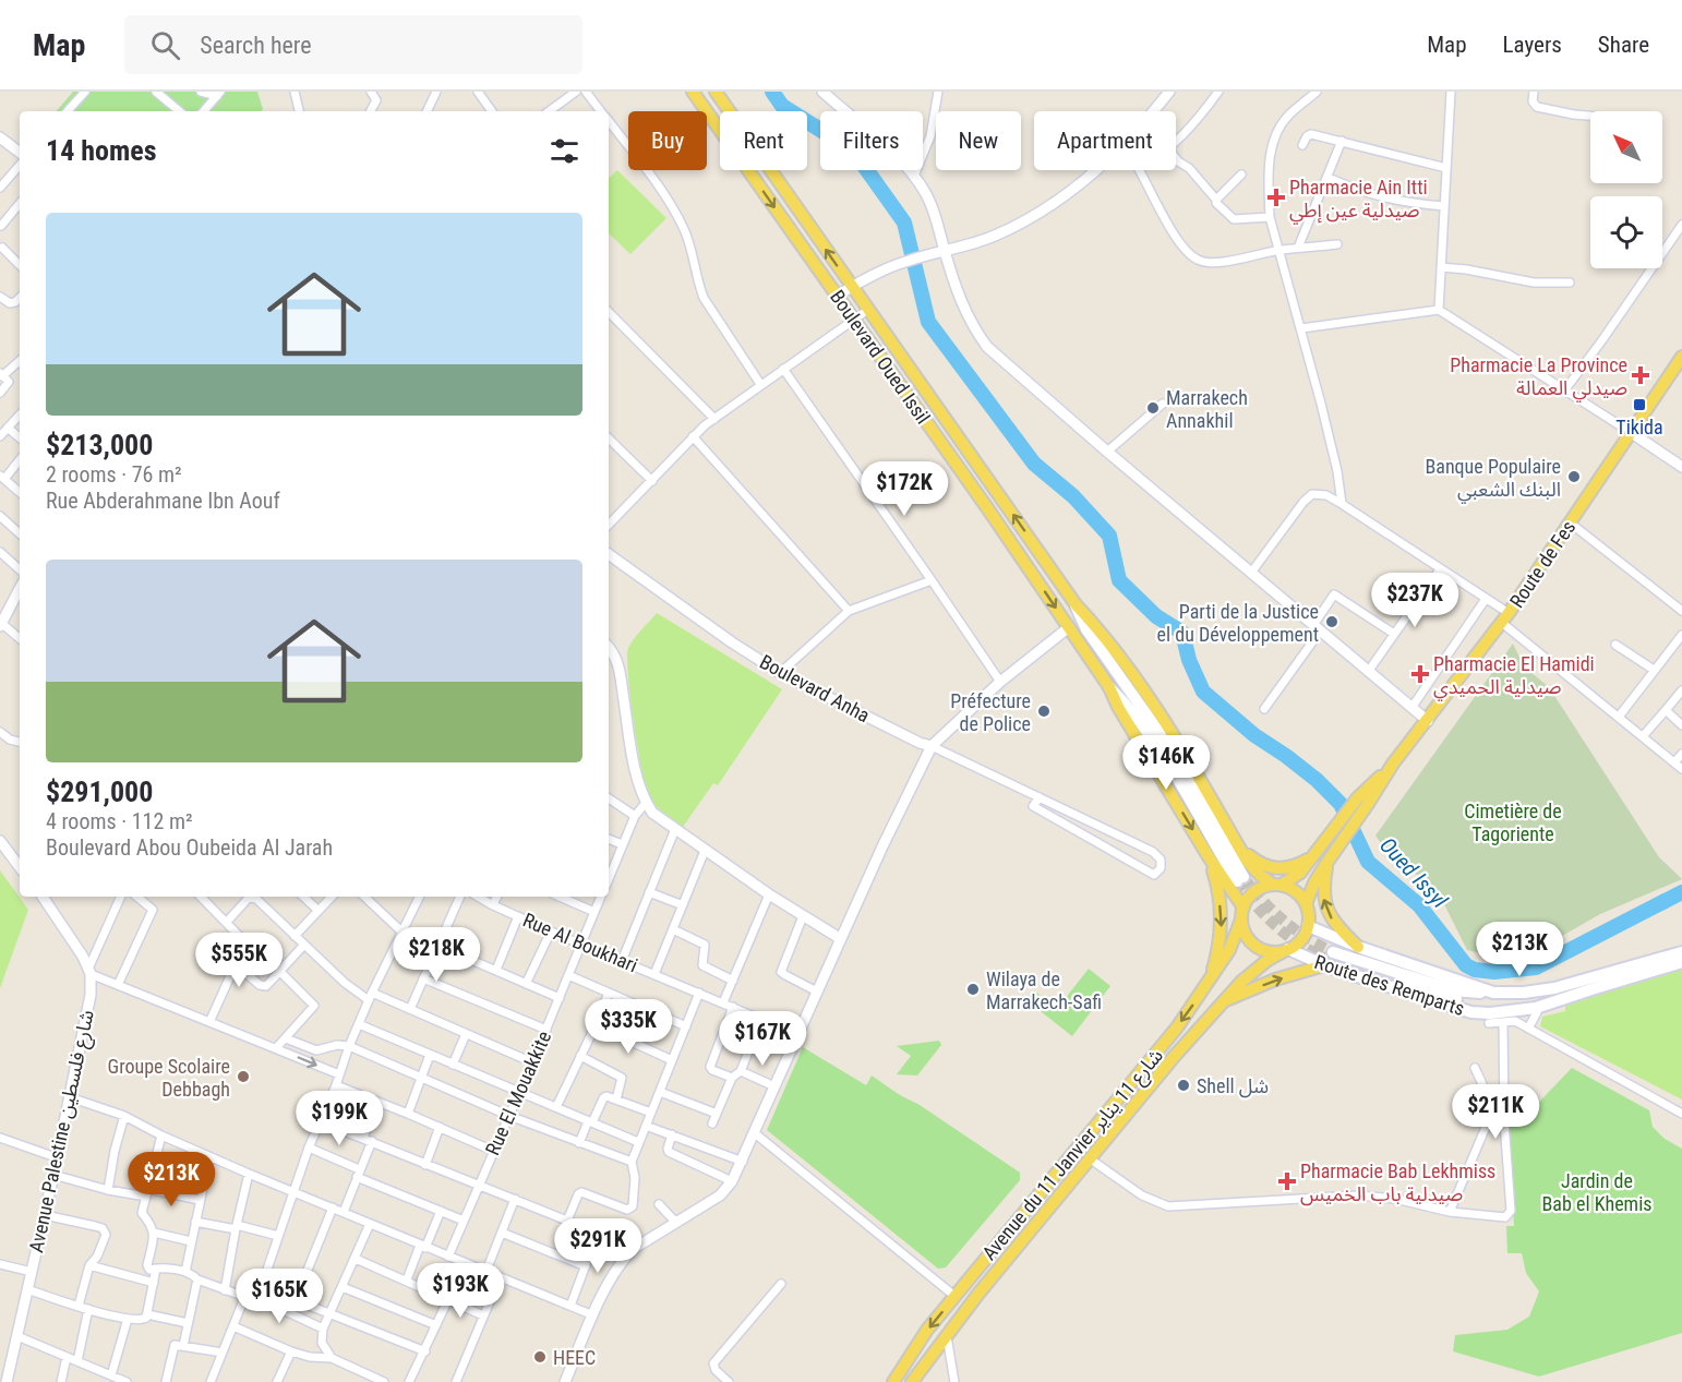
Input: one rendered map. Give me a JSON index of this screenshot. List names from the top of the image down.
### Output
{
  "streets": {
    "main road": [
      "Boulevard Oued Issil",
      "Route de Fes",
      "Route des Remparts",
      "Avenue du 11 Janvier شارع 11 يناير"
    ],
    "street": [
      "Boulevard Anha",
      "Rue Al Boukhari",
      "Rue El Mouakkite",
      "Avenue Palestine شارع فلسطين"
    ]
  },
  "crossings": [
    ["Boulevard Oued Issil", "Route de Fes"],
    ["Boulevard Oued Issil", "Route des Remparts"],
    ["Boulevard Oued Issil", "Avenue du 11 Janvier شارع 11 يناير"],
    ["Route de Fes", "Route des Remparts"],
    ["Route de Fes", "Avenue du 11 Janvier شارع 11 يناير"],
    ["Rue Al Boukhari", "Rue El Mouakkite"],
    ["Route des Remparts", "Avenue du 11 Janvier شارع 11 يناير"]
  ],
  "water": ["Oued Issyl"],
  "parks": ["Cimetière de Tagoriente", "Jardin de Bab el Khemis"],
  "places": {
    "health": [
      "Pharmacie Ain Itti صيدلية عين إطي",
      "Pharmacie La Province صيدلي العمالة",
      "Pharmacie El Hamidi صيدلية الحميدي",
      "Pharmacie Bab Lekhmiss صيدلية باب الخميس"
    ],
    "transit": ["Tikida"],
    "other": [
      "Marrakech Annakhil",
      "Banque Populaire البنك الشعبي",
      "Parti de la Justice el du Développement",
      "Préfecture de Police",
      "Wilaya de Marrakech-Safi",
      "Groupe Scolaire Debbagh",
      "Shell شل",
      "HEEC"
    ]
  },
  "north": "top left",
  "page": {
    "header": "Map",
    "search": "Search here",
    "nav": ["Map", "Layers", "Share"],
    "chip": [
      "Buy",
      "Rent",
      "Filters",
      "New",
      "Apartment"
    ],
    "heading": "14 homes",
    "list": [
      {
        "name": "$213,000",
        "note": "2 rooms · 76 m² · Rue Abderahmane Ibn Aouf"
      },
      {
        "name": "$291,000",
        "note": "4 rooms · 112 m² · Boulevard Abou Oubeida Al Jarah"
      }
    ],
    "price": [
      "$172K",
      "$237K",
      "$146K",
      "$213K",
      "$218K",
      "$555K",
      "$335K",
      "$167K",
      "$211K",
      "$199K",
      "$213K",
      "$291K",
      "$193K",
      "$165K"
    ]
  }
}
